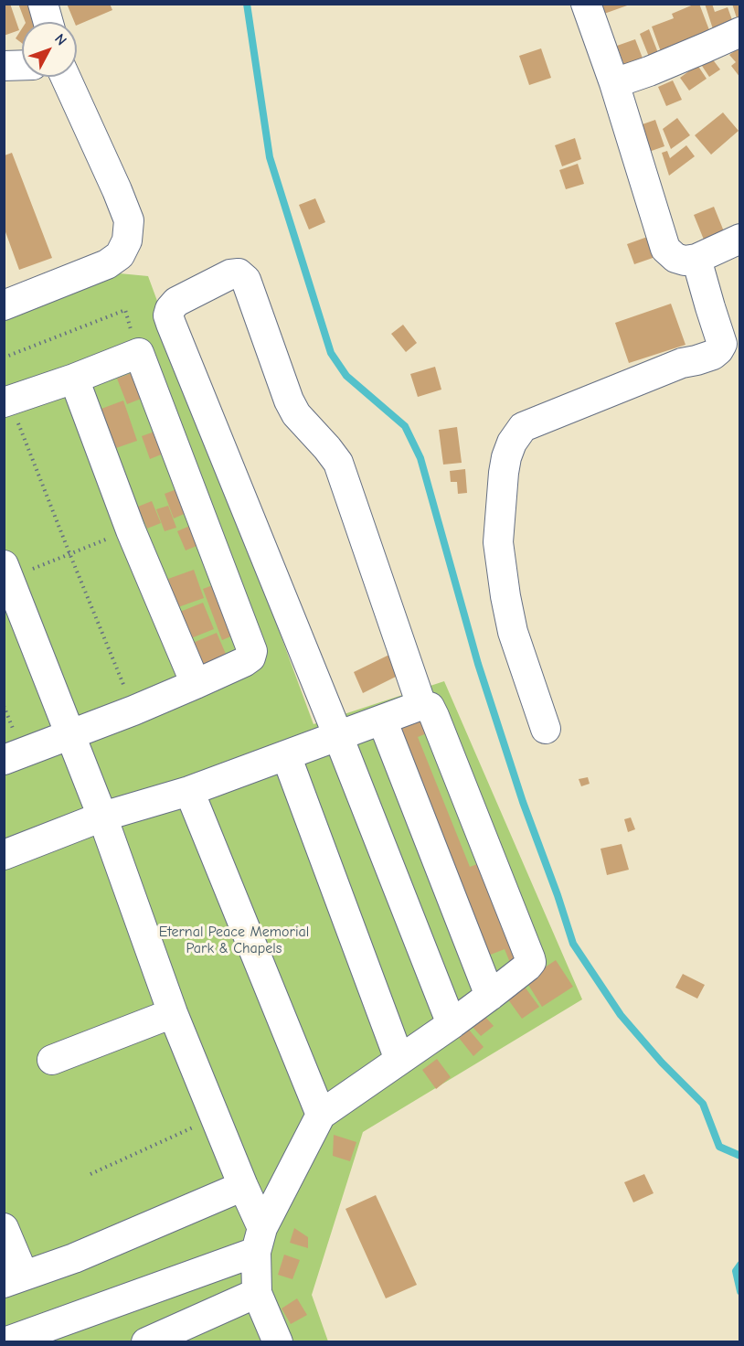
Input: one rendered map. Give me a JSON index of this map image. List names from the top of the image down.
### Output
{
  "parks": ["Eternal Peace Memorial Park & Chapels"],
  "north": "top right"
}
